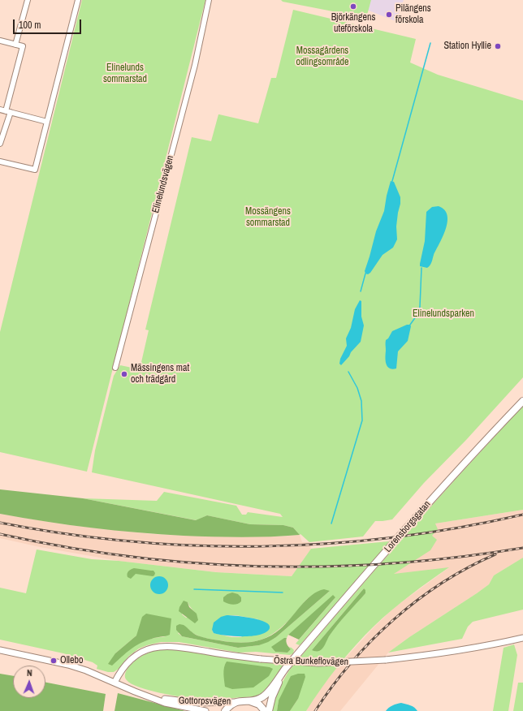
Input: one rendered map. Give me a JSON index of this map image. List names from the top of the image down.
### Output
{
  "streets": {
    "main road": ["Lorensborgsgatan"],
    "street": ["Elinelundsvägen", "Östra Bunkeflovägen", "Gottorpsvägen"]
  },
  "crossings": [
    ["Lorensborgsgatan", "Gottorpsvägen"],
    ["Östra Bunkeflovägen", "Gottorpsvägen"]
  ],
  "parks": [
    "Mossagårdens odlingsområde",
    "Elinelunds sommarstad",
    "Mossängens sommarstad",
    "Elinelundsparken"
  ],
  "places": [
    "Björkängens uteförskola",
    "Pilängens förskola",
    "Station Hyllie",
    "Mässingens mat och trädgård",
    "Ollebo"
  ],
  "scale_bar": "100 m",
  "north": "top"
}
